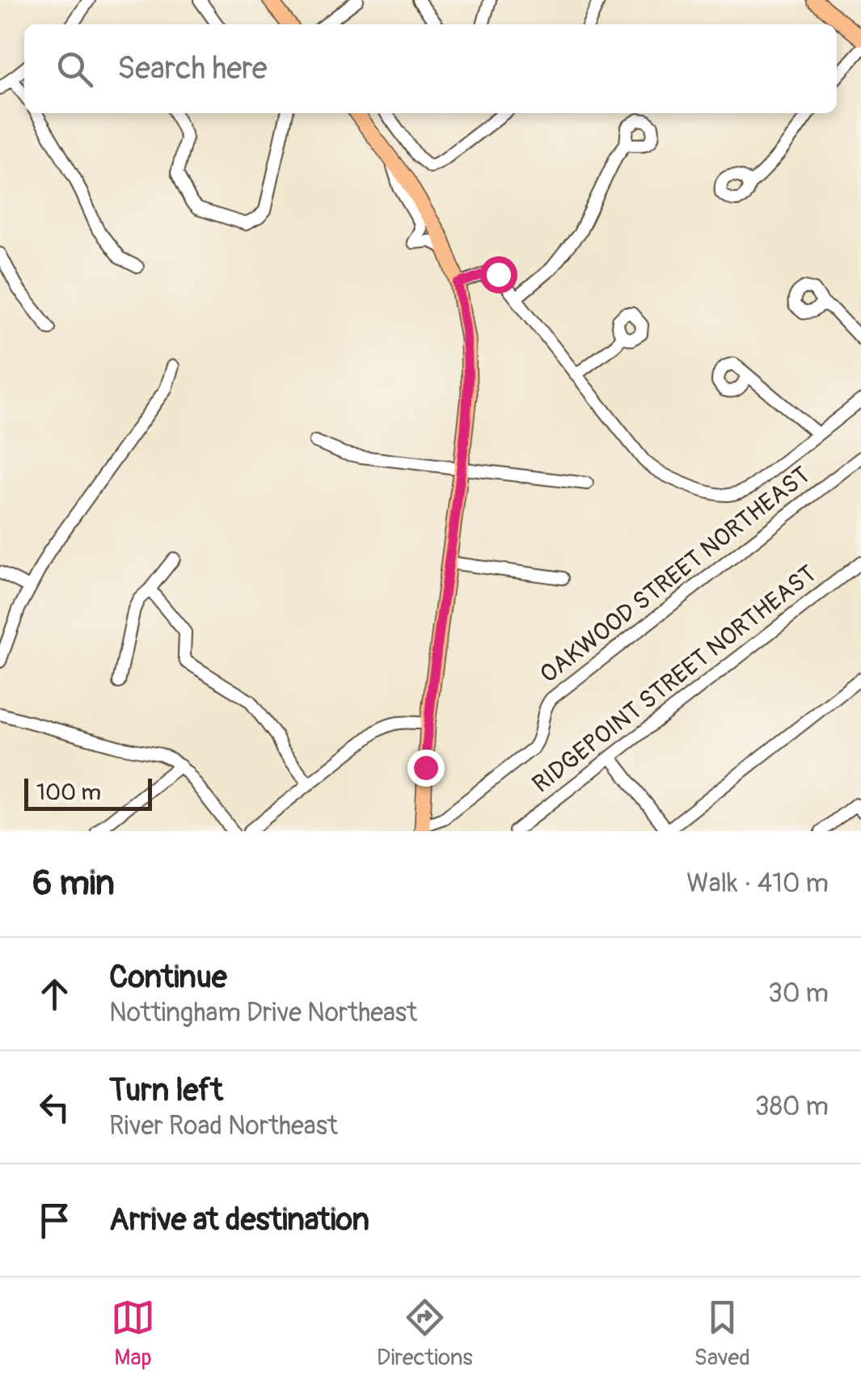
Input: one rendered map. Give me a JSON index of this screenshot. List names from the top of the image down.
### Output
{
  "streets": {
    "street": ["OAKWOOD STREET NORTHEAST", "RIDGEPOINT STREET NORTHEAST"]
  },
  "scale_bar": "100 m",
  "page": {
    "search": "Search here",
    "scale": "100 m",
    "heading": ["6 min", "Walk · 410 m"],
    "list": [
      ["Continue", "Nottingham Drive Northeast", "30 m"],
      ["Turn left", "River Road Northeast", "380 m"],
      "Arrive at destination"
    ],
    "nav": ["Map", "Directions", "Saved"]
  }
}
